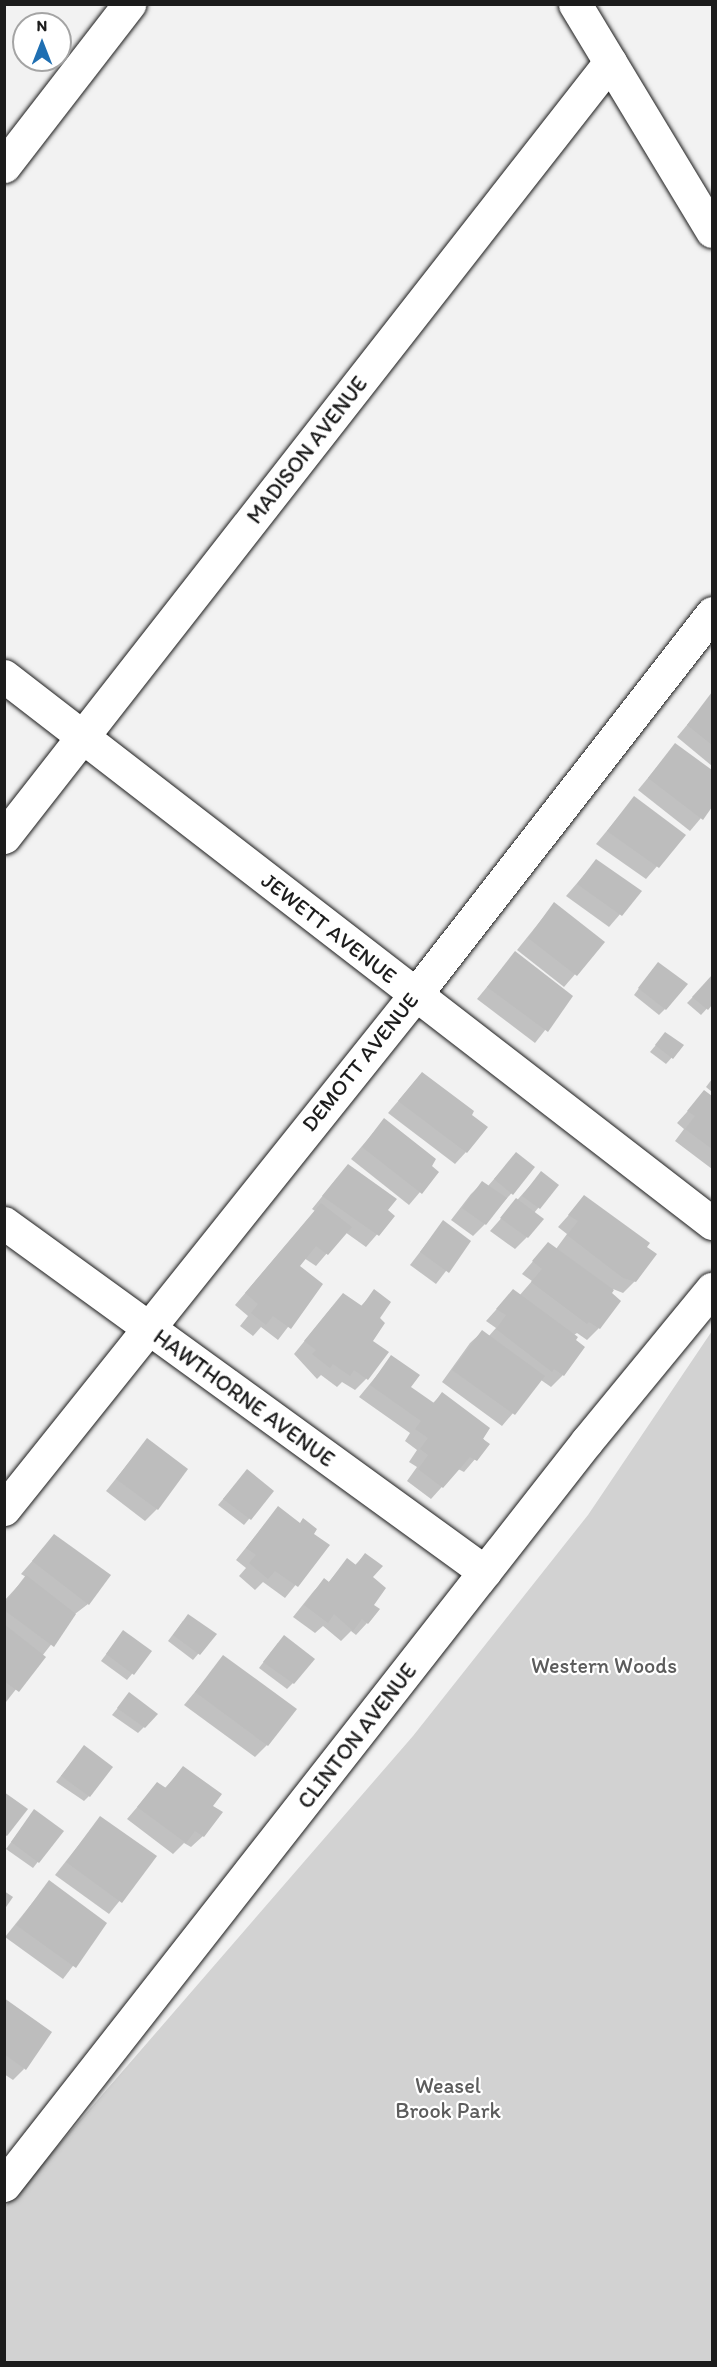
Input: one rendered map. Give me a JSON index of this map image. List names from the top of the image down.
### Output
{
  "streets": {
    "street": [
      "MADISON AVENUE",
      "JEWETT AVENUE",
      "DEMOTT AVENUE",
      "HAWTHORNE AVENUE",
      "CLINTON AVENUE"
    ]
  },
  "crossings": [
    ["MADISON AVENUE", "JEWETT AVENUE"],
    ["JEWETT AVENUE", "DEMOTT AVENUE"],
    ["DEMOTT AVENUE", "HAWTHORNE AVENUE"],
    ["HAWTHORNE AVENUE", "CLINTON AVENUE"]
  ],
  "parks": ["Western Woods", "Weasel Brook Park"],
  "north": "top"
}
